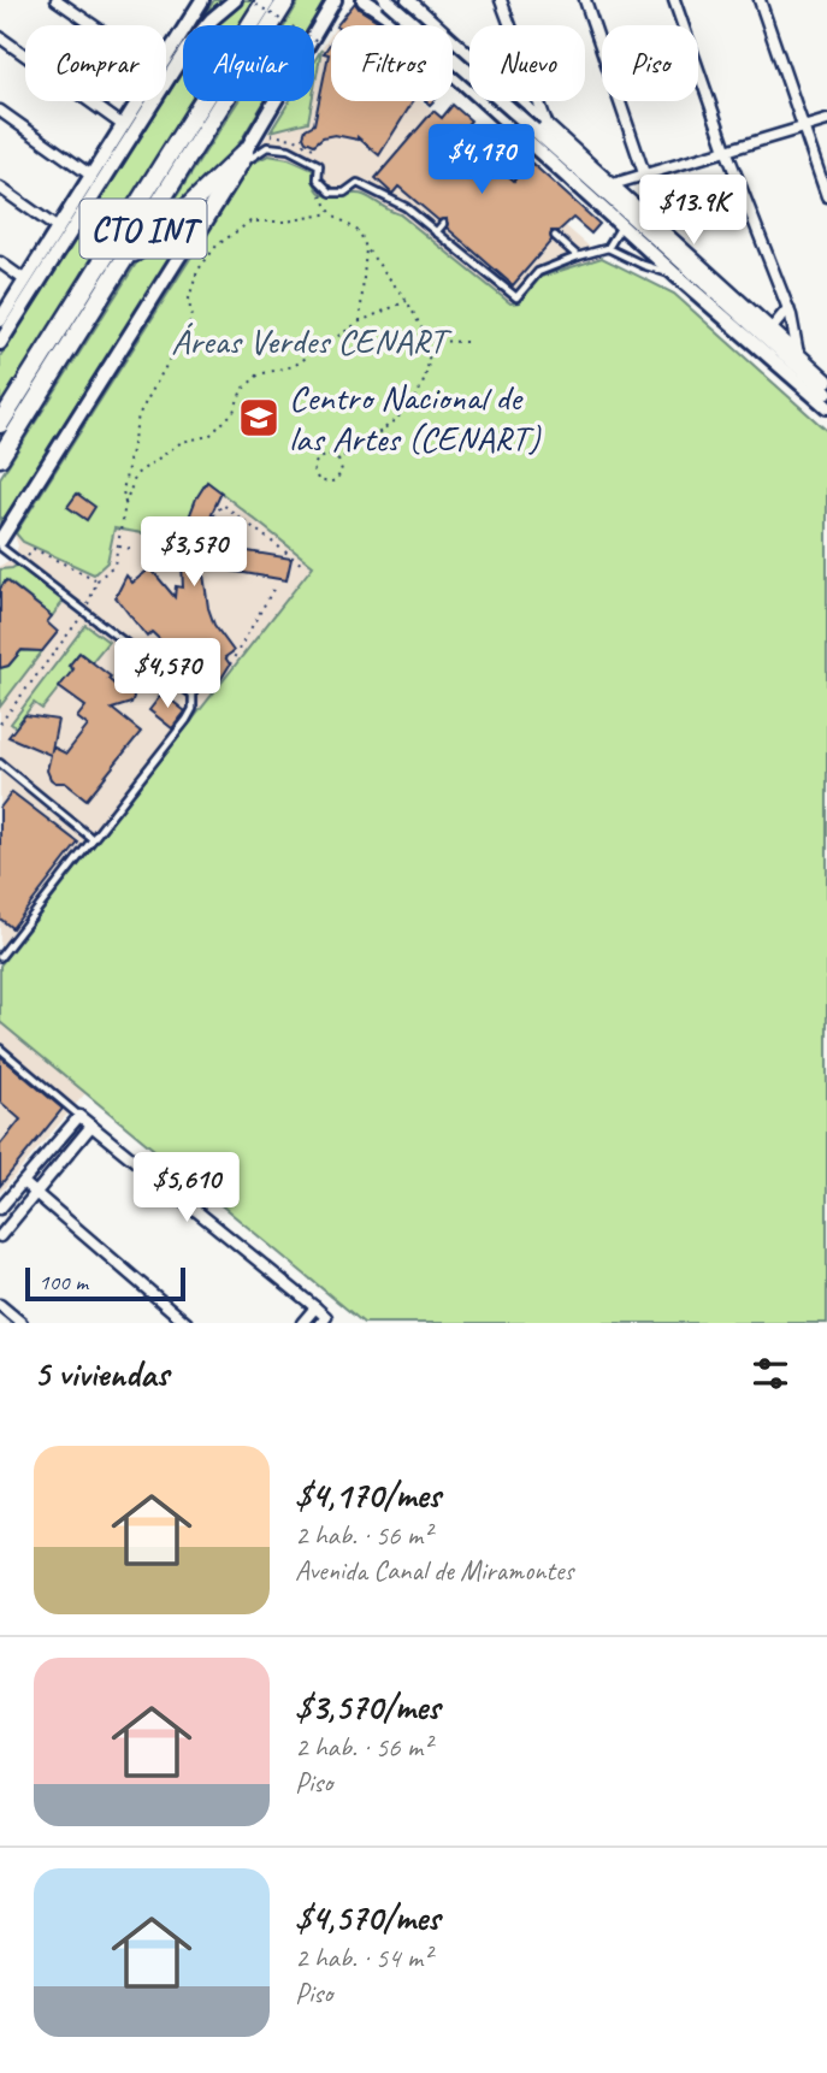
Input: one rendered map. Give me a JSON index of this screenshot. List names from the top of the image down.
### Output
{
  "streets": {
    "highway": ["CTO INT"]
  },
  "parks": ["Áreas Verdes CENART"],
  "places": {
    "school or university": ["Centro Nacional de las Artes (CENART)"]
  },
  "scale_bar": "100 m",
  "page": {
    "chip": [
      "Comprar",
      "Alquilar",
      "Filtros",
      "Nuevo",
      "Piso"
    ],
    "price": [
      "$4,170",
      "$13.9K",
      "$3,570",
      "$4,570",
      "$5,610"
    ],
    "scale": "100 m",
    "heading": "5 viviendas",
    "list": [
      {
        "name": "$4,170/mes",
        "note": "2 hab. · 56 m² · Avenida Canal de Miramontes"
      },
      {
        "name": "$3,570/mes",
        "note": "2 hab. · 56 m² · Piso"
      },
      {
        "name": "$4,570/mes",
        "note": "2 hab. · 54 m² · Piso"
      }
    ]
  }
}
